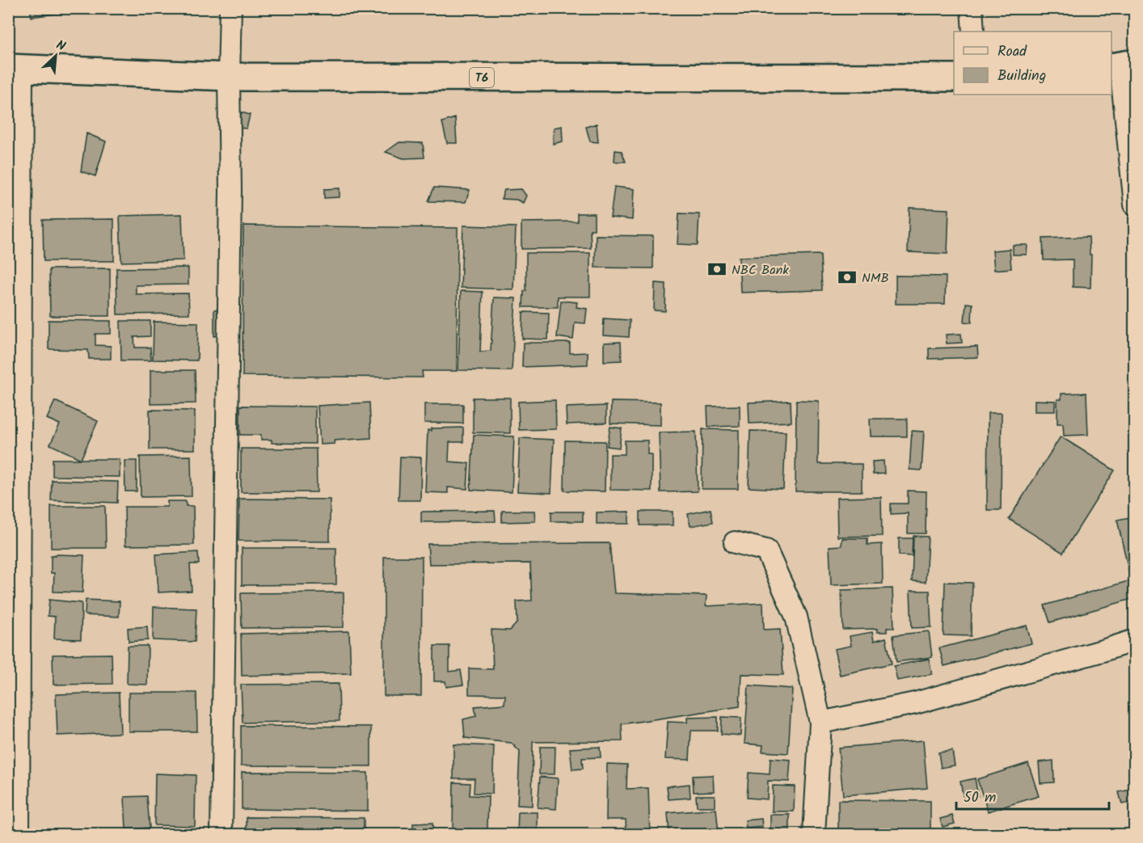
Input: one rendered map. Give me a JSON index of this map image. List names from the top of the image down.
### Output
{
  "streets": {
    "highway": ["T6"]
  },
  "places": {
    "bank": ["NBC Bank", "NMB"]
  },
  "legend": ["Road", "Building"],
  "scale_bar": "50 m",
  "north": "top right"
}
